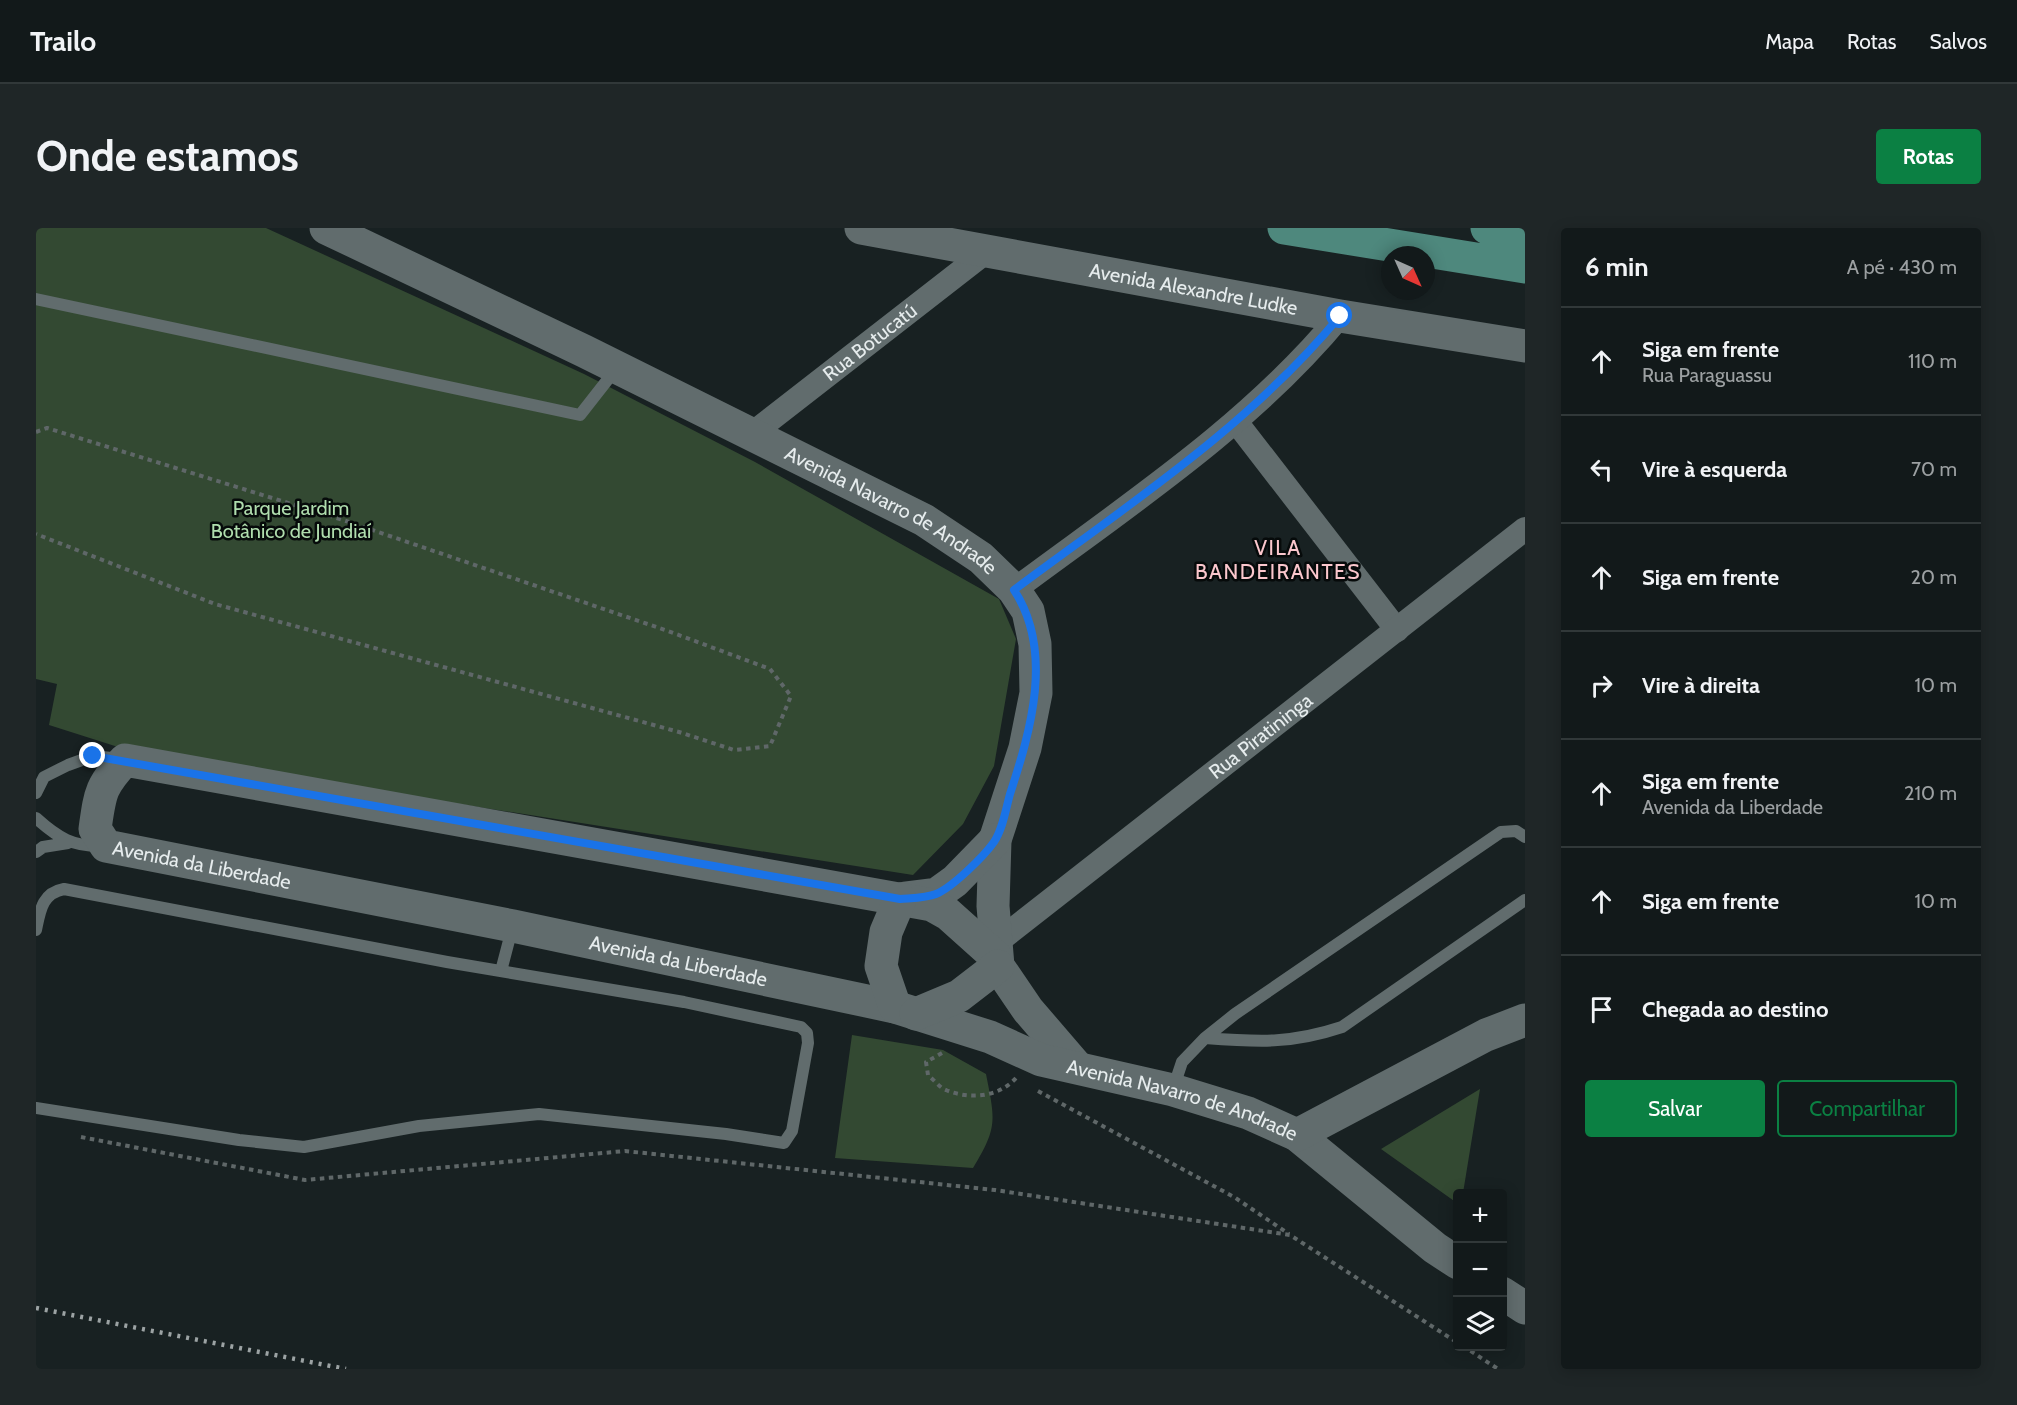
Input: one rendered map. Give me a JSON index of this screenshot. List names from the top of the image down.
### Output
{
  "streets": {
    "main road": ["Avenida Alexandre Ludke", "Avenida Navarro de Andrade", "Avenida da Liberdade"],
    "street": ["Rua Botucatú", "Rua Piratininga"]
  },
  "crossings": [
    ["Avenida Alexandre Ludke", "Rua Botucatú"],
    ["Rua Botucatú", "Avenida Navarro de Andrade"],
    ["Avenida Navarro de Andrade", "Rua Piratininga"],
    ["Avenida Navarro de Andrade", "Avenida da Liberdade"]
  ],
  "districts": ["VILA BANDEIRANTES"],
  "parks": ["Parque Jardim Botânico de Jundiaí"],
  "north": "bottom right",
  "page": {
    "header": "Trailo",
    "nav": ["Mapa", "Rotas", "Salvos"],
    "buttons": [
      "Rotas",
      ["Salvar", "Compartilhar"]
    ],
    "title": "Onde estamos",
    "heading": ["6 min", "A pé · 430 m"],
    "list": [
      ["Siga em frente", "Rua Paraguassu", "110 m"],
      ["Vire à esquerda", "70 m"],
      ["Siga em frente", "20 m"],
      ["Vire à direita", "10 m"],
      ["Siga em frente", "Avenida da Liberdade", "210 m"],
      ["Siga em frente", "10 m"],
      "Chegada ao destino"
    ],
    "map_buttons": ["+", "−"]
  }
}
